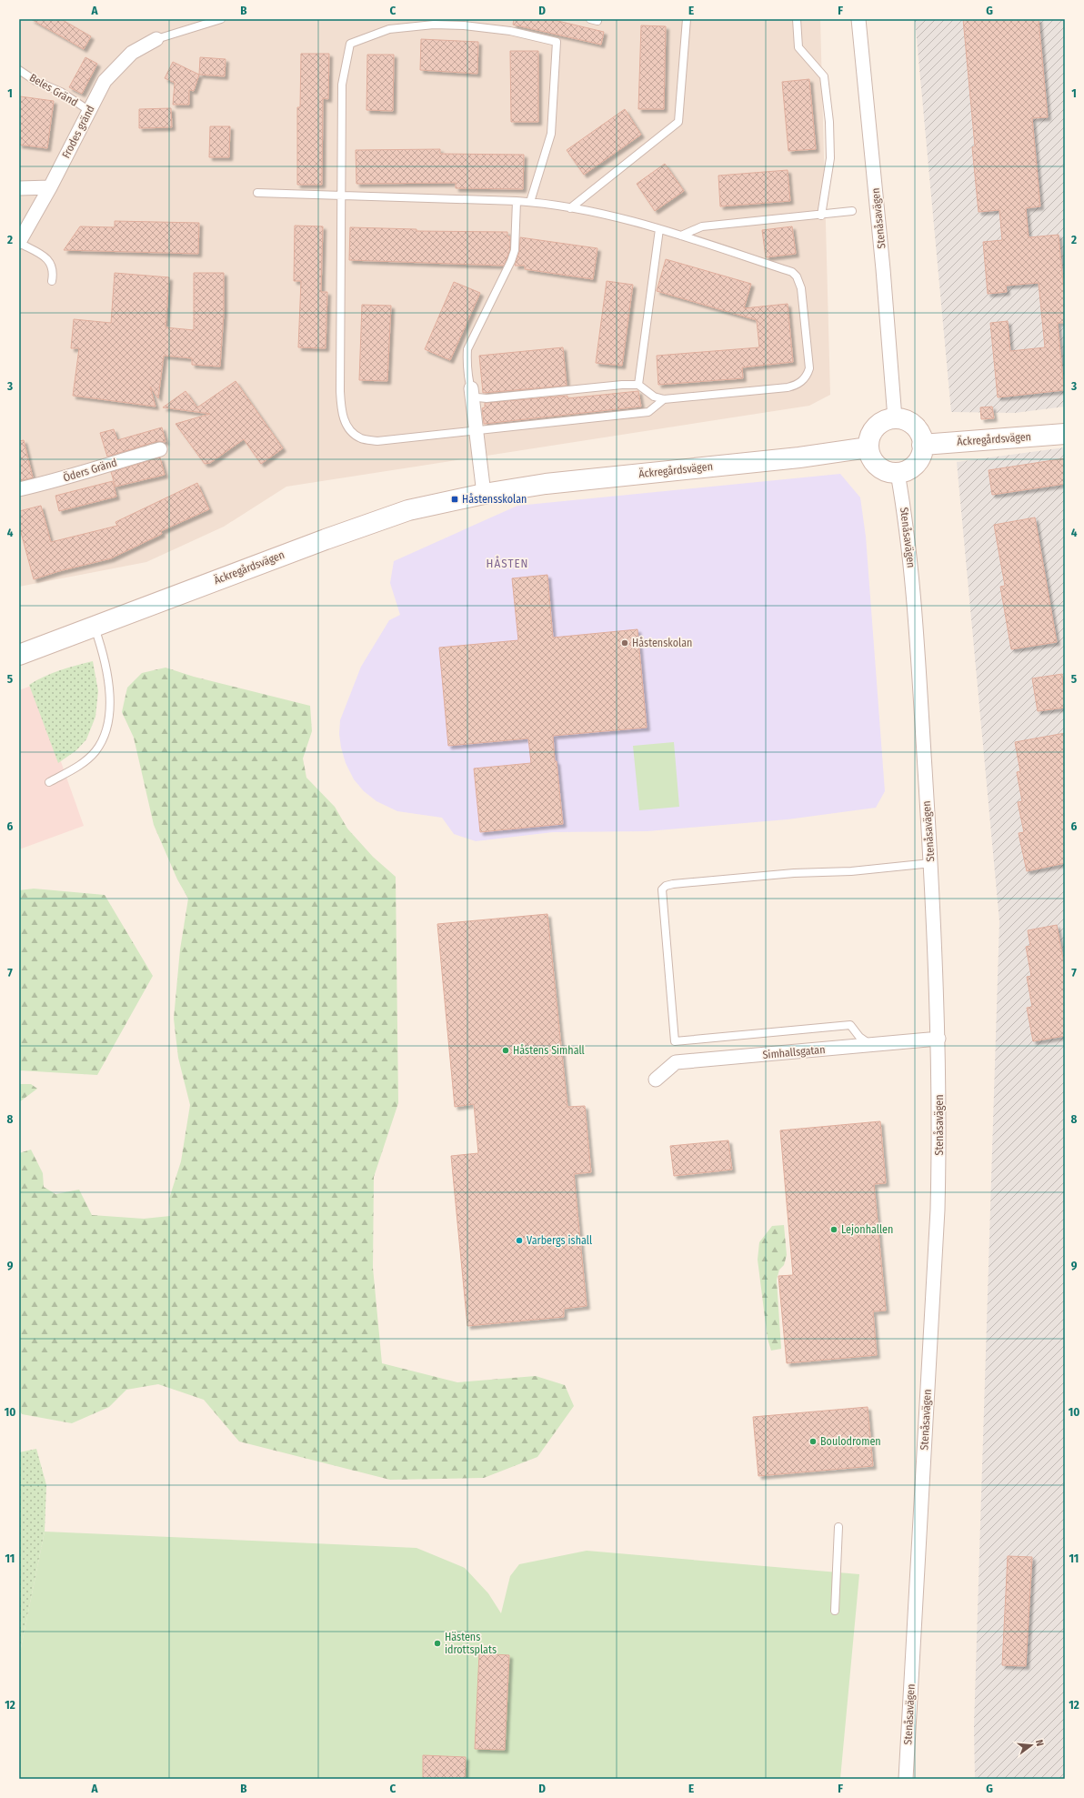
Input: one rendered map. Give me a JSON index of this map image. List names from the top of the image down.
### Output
{
  "streets": {
    "street": [
      "Frodes gränd",
      "Stenåsavägen",
      "Äckregårdsvägen",
      "Öders Gränd",
      "Simhallsgatan"
    ],
    "lane": ["Beles Gränd"]
  },
  "crossings": [
    ["Beles Gränd", "Frodes gränd"],
    ["Stenåsavägen", "Äckregårdsvägen"],
    ["Stenåsavägen", "Simhallsgatan"]
  ],
  "districts": ["HÅSTEN"],
  "places": {
    "transit": ["Håstensskolan"],
    "other": [
      "Håstenskolan",
      "Håstens Simhall",
      "Lejonhallen",
      "Varbergs ishall",
      "Boulodromen",
      "Hästens idrottsplats"
    ]
  },
  "north": "right",
  "grid": {
    "columns": [
      "A",
      "B",
      "C",
      "D",
      "E",
      "F",
      "G"
    ],
    "rows": [
      "1",
      "2",
      "3",
      "4",
      "5",
      "6",
      "7",
      "8",
      "9",
      "10",
      "11",
      "12"
    ]
  }
}
